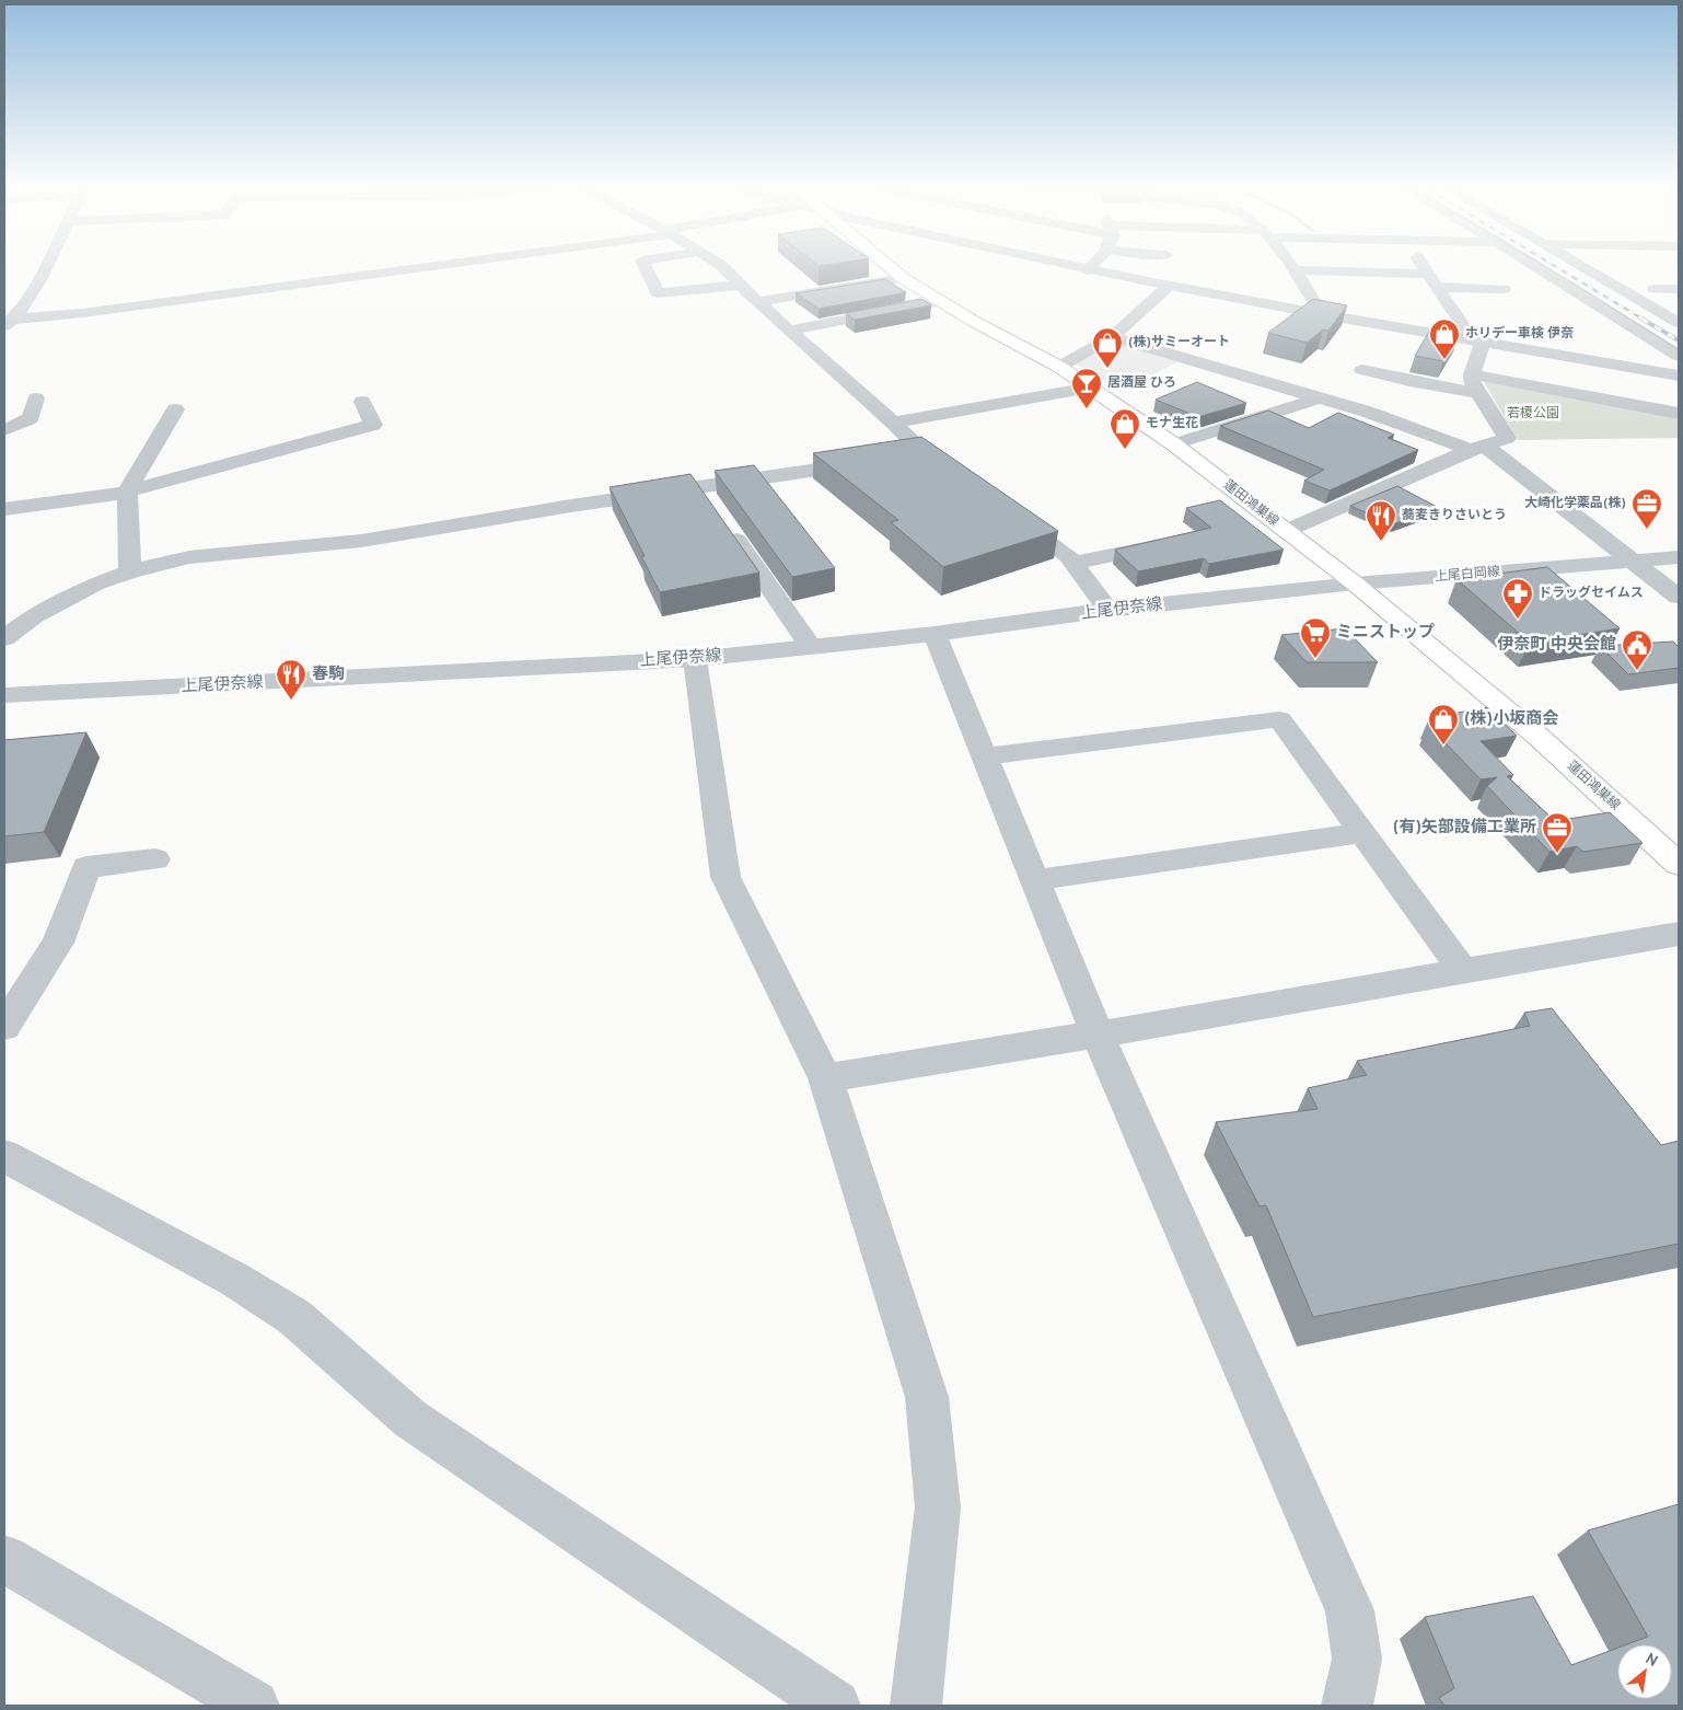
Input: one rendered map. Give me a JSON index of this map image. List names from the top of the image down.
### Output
{
  "streets": {
    "main road": ["蓮田鴻巣線"],
    "street": ["上尾白岡線", "上尾伊奈線"]
  },
  "crossings": [
    ["蓮田鴻巣線", "上尾白岡線"],
    ["蓮田鴻巣線", "上尾伊奈線"],
    ["上尾白岡線", "上尾伊奈線"]
  ],
  "parks": ["若榎公園"],
  "places": {
    "shop": [
      "ホリデー車検 伊奈",
      "(株)サミーオート",
      "モナ生花",
      "(株)小坂商会"
    ],
    "bar": ["居酒屋 ひろ"],
    "office": ["大崎化学薬品(株)", "(有)矢部設備工業所"],
    "restaurant": ["蕎麦きりさいとう", "春駒"],
    "pharmacy": ["ドラッグセイムス"],
    "supermarket": ["ミニストップ"],
    "public building": ["伊奈町 中央会館"]
  },
  "north": "top right"
}
